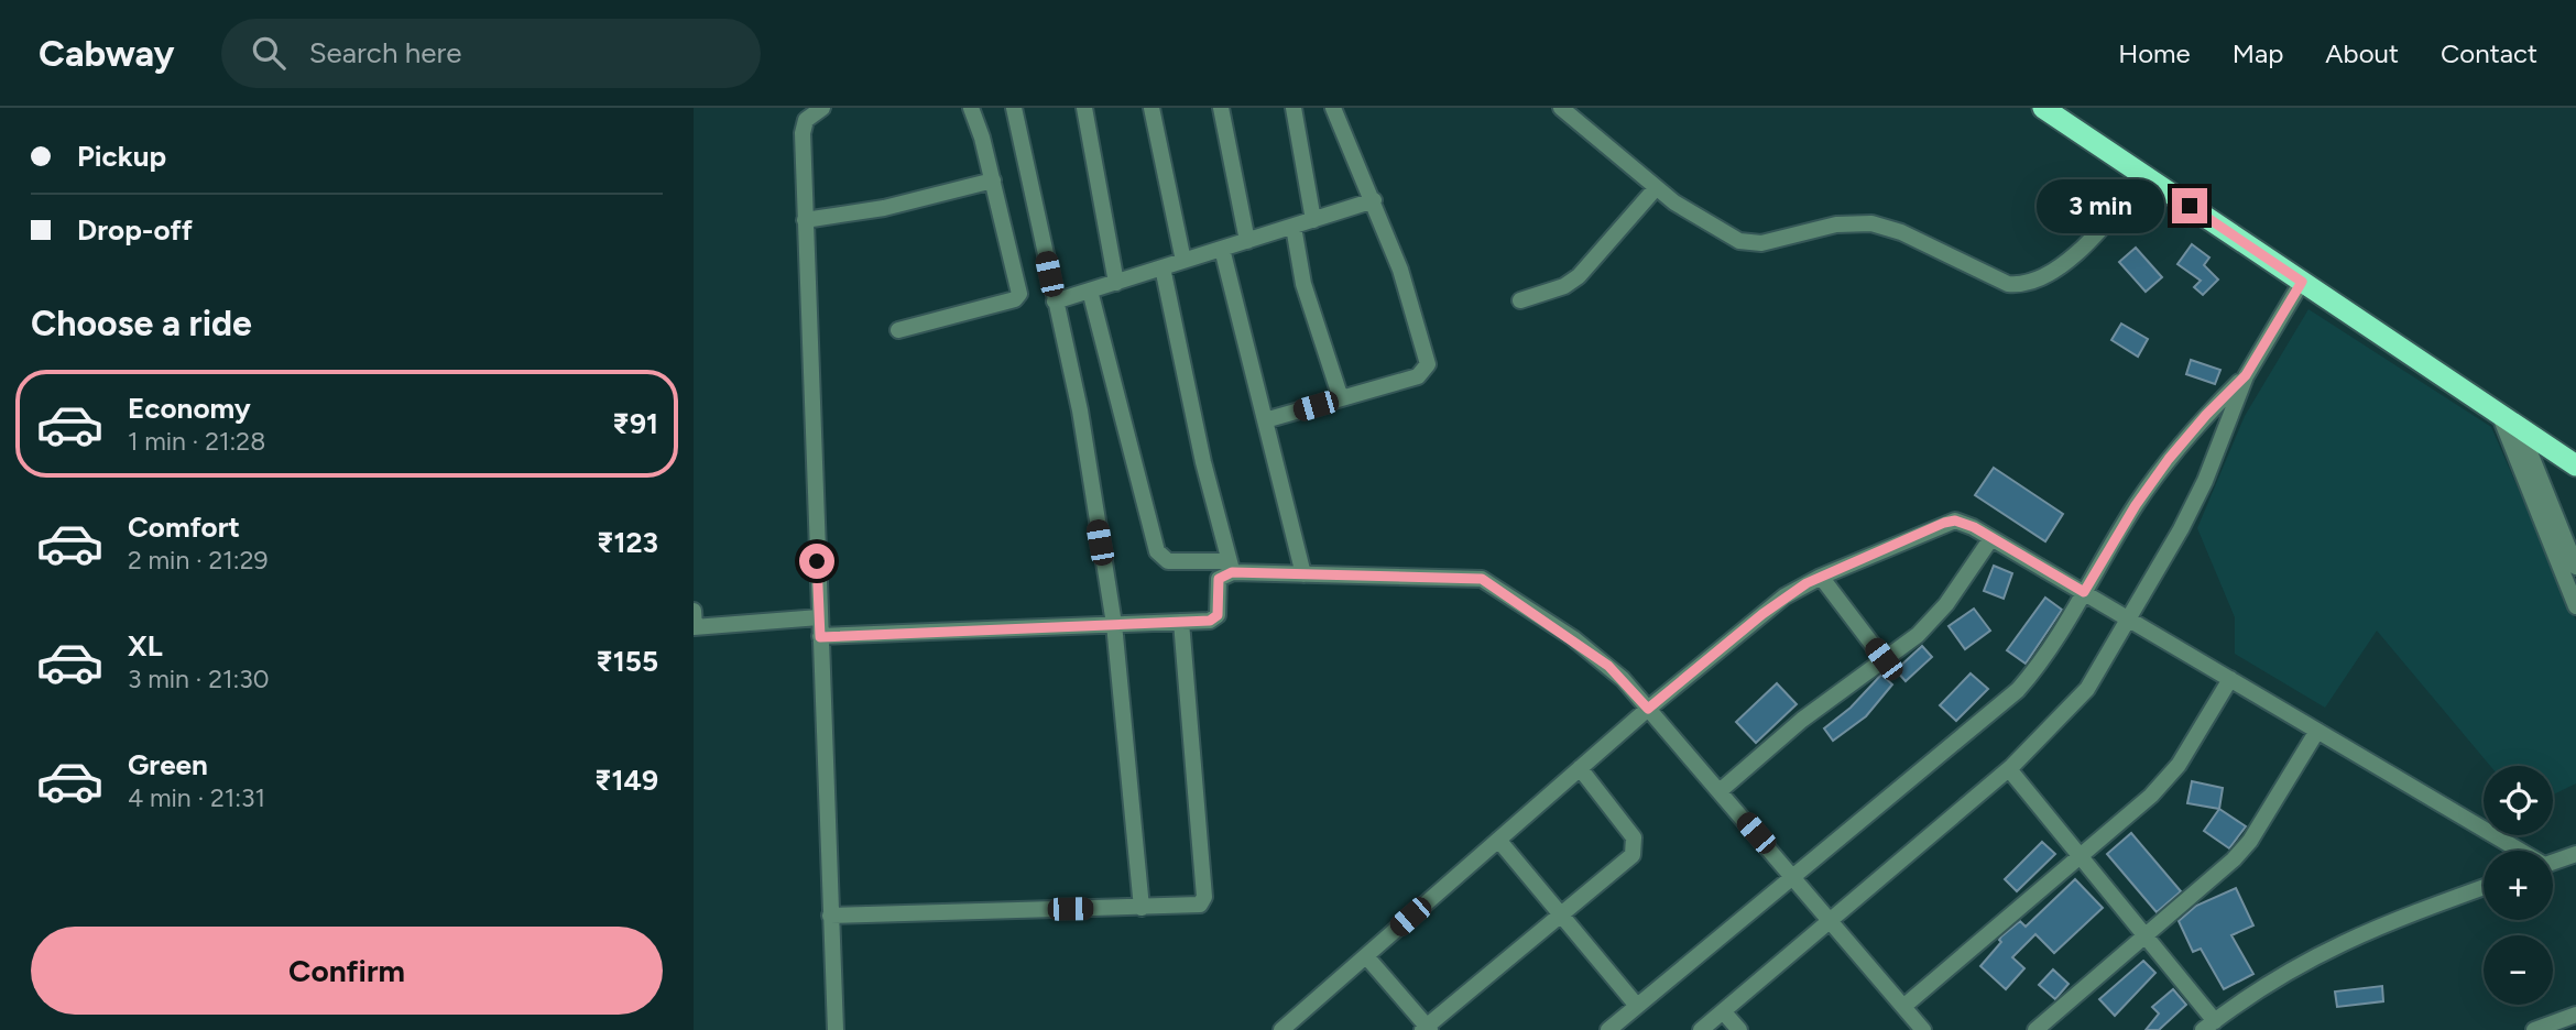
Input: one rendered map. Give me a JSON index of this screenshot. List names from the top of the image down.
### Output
{
  "page": {
    "header": "Cabway",
    "search": "Search here",
    "nav": [
      "Home",
      "Map",
      "About",
      "Contact"
    ],
    "banner": ["Pickup", "Drop-off"],
    "bubble": "3 min",
    "heading": "Choose a ride",
    "list": [
      {
        "name": "Economy",
        "note": "1 min · 21:28",
        "value": "₹91"
      },
      {
        "name": "Comfort",
        "note": "2 min · 21:29",
        "value": "₹123"
      },
      {
        "name": "XL",
        "note": "3 min · 21:30",
        "value": "₹155"
      },
      {
        "name": "Green",
        "note": "4 min · 21:31",
        "value": "₹149"
      }
    ],
    "map_buttons": ["+", "−"],
    "buttons": "Confirm"
  }
}
